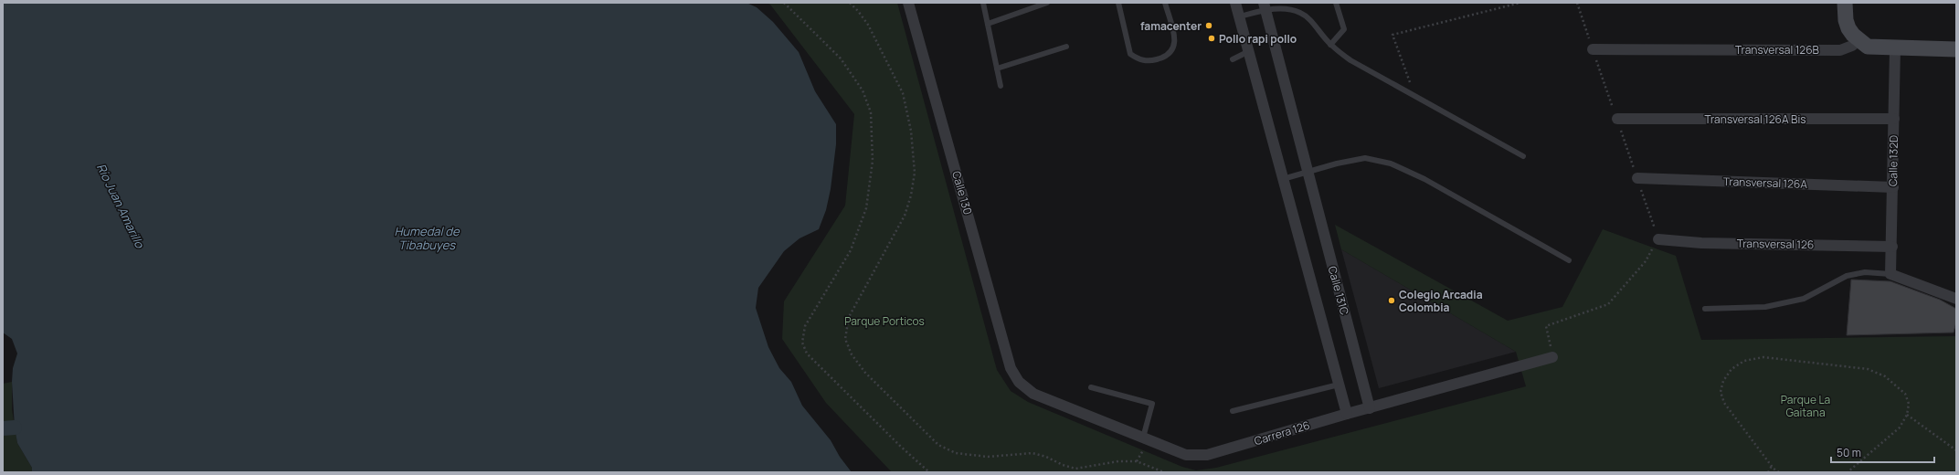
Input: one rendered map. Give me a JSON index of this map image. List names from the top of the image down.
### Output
{
  "streets": {
    "street": [
      "Transversal 126B",
      "Transversal 126A Bis",
      "Calle 132D",
      "Transversal 126A",
      "Calle 130",
      "Transversal 126",
      "Calle 131C",
      "Carrera 126"
    ]
  },
  "crossings": [
    ["Transversal 126A Bis", "Calle 132D"],
    ["Calle 132D", "Transversal 126A"],
    ["Calle 132D", "Transversal 126"],
    ["Calle 130", "Carrera 126"],
    ["Calle 131C", "Carrera 126"]
  ],
  "water": ["Río Juan Amarillo", "Humedal de Tibabuyes"],
  "parks": ["Parque Porticos", "Parque La Gaitana"],
  "places": ["famacenter", "Pollo rapi pollo", "Colegio Arcadia Colombia"],
  "scale_bar": "50 m"
}
